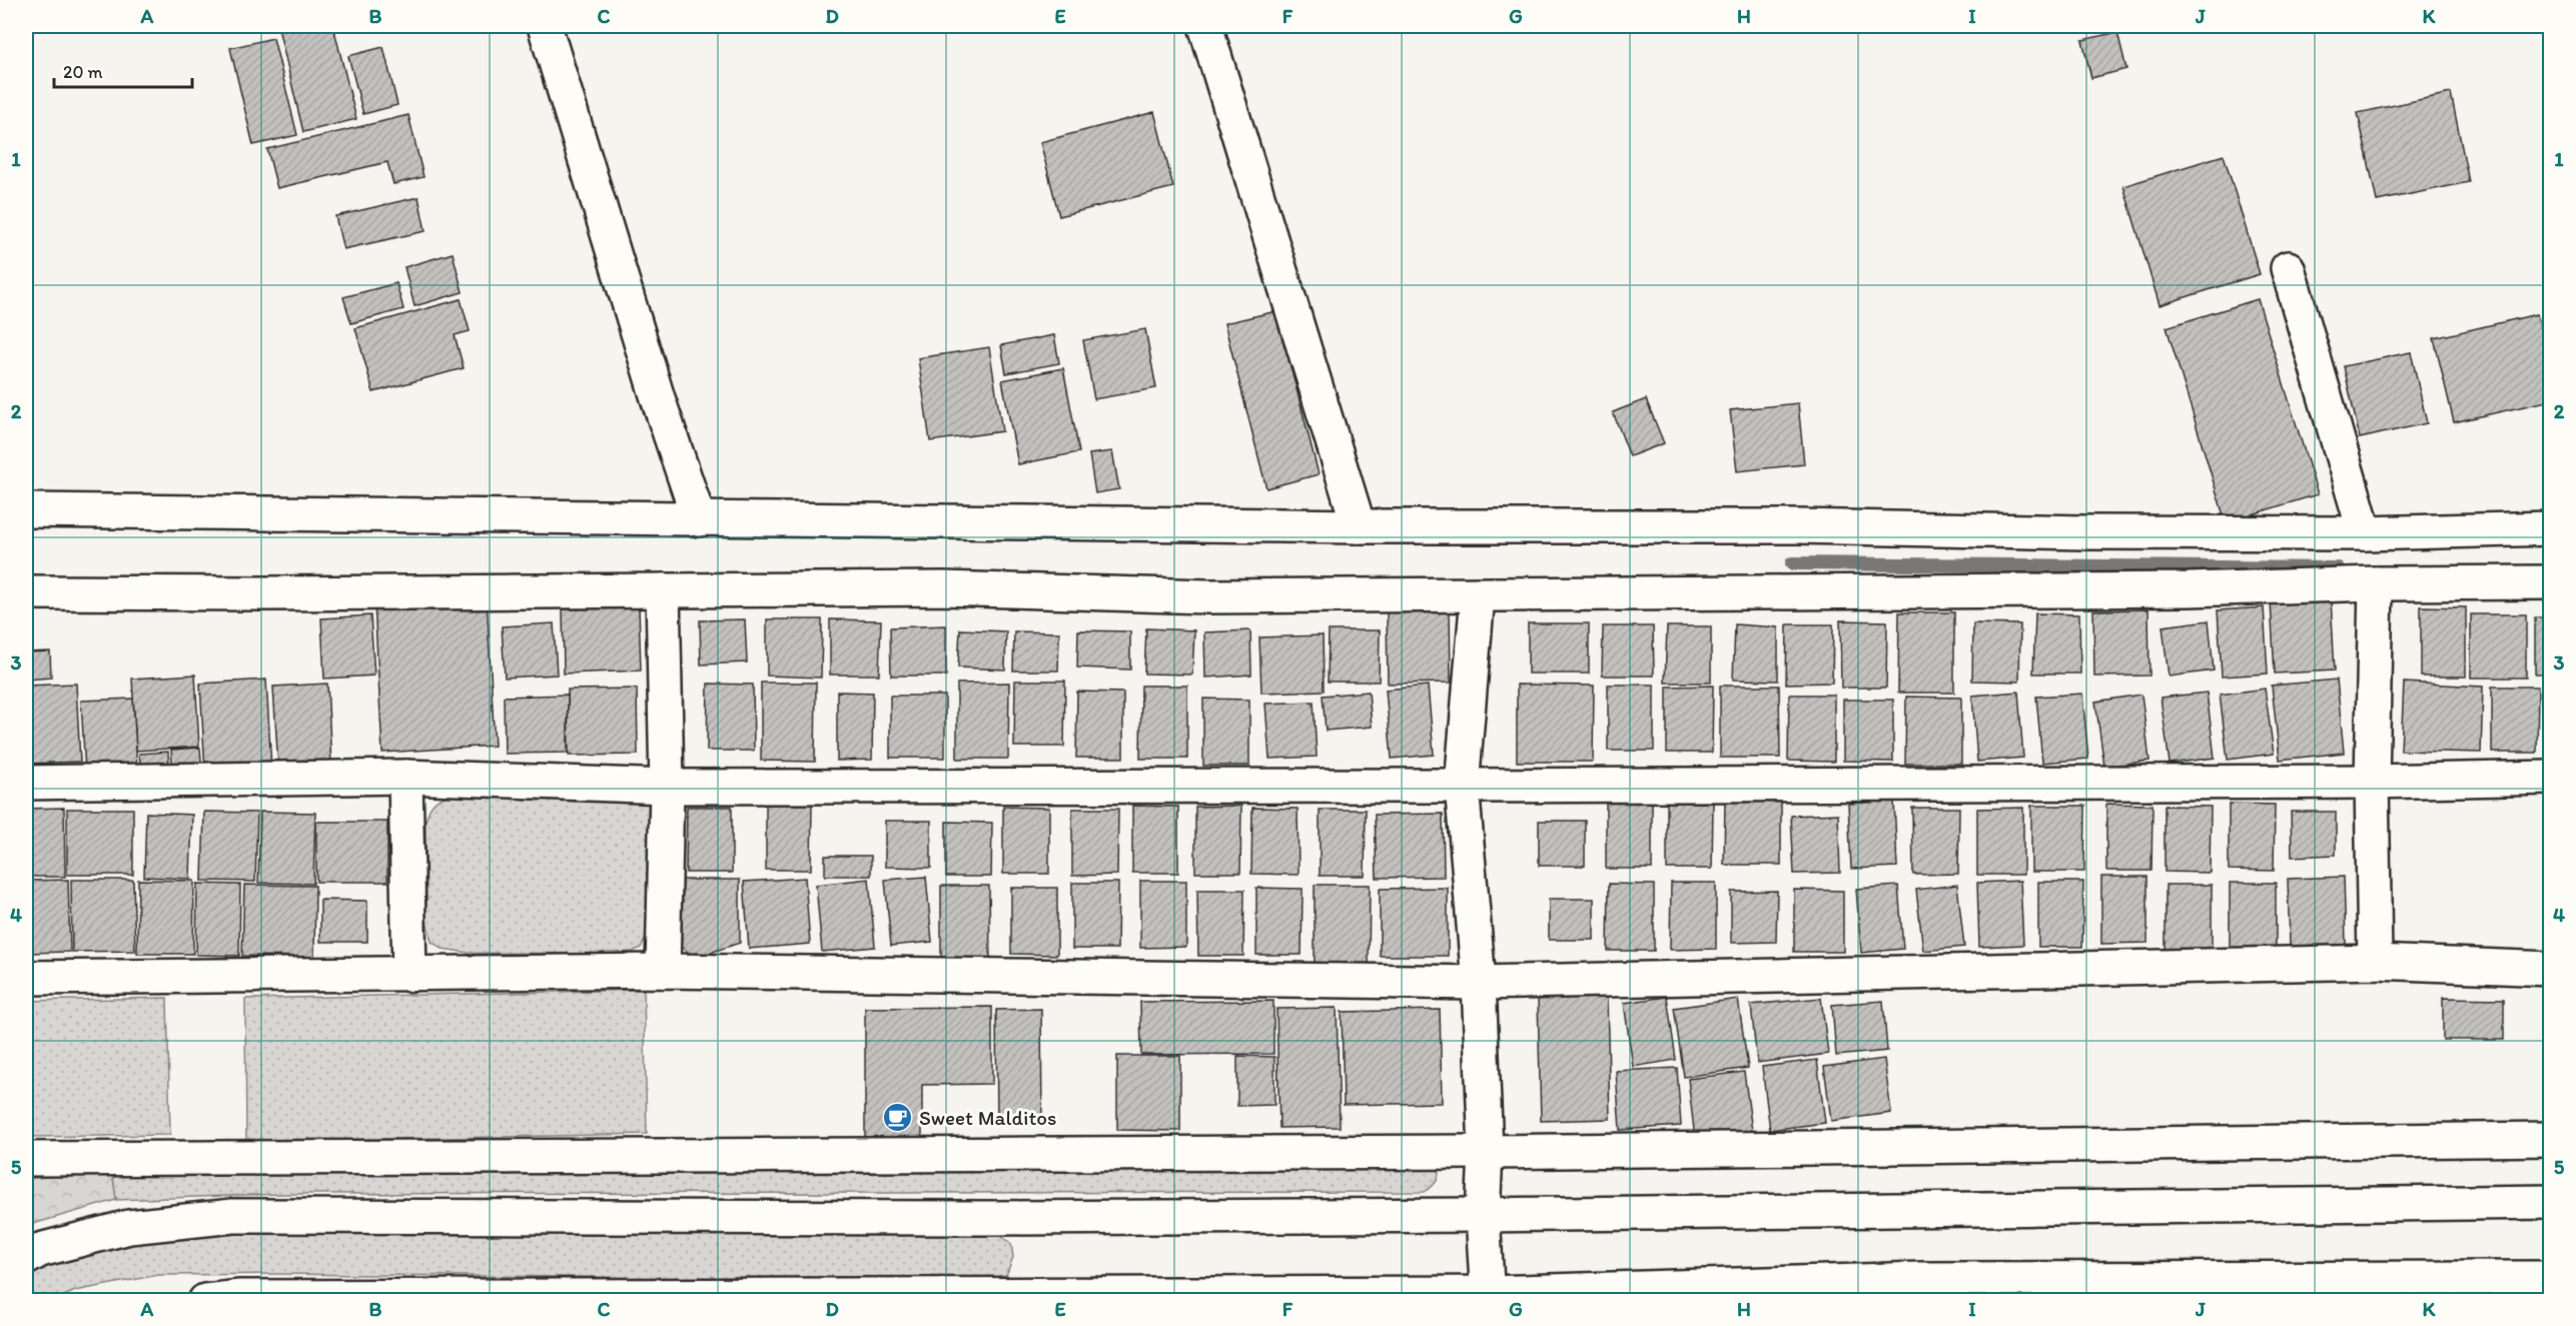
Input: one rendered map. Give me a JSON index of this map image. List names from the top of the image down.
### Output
{
  "places": {
    "cafe": ["Sweet Malditos"]
  },
  "scale_bar": "20 m",
  "grid": {
    "columns": [
      "A",
      "B",
      "C",
      "D",
      "E",
      "F",
      "G",
      "H",
      "I",
      "J",
      "K"
    ],
    "rows": [
      "1",
      "2",
      "3",
      "4",
      "5"
    ]
  }
}
